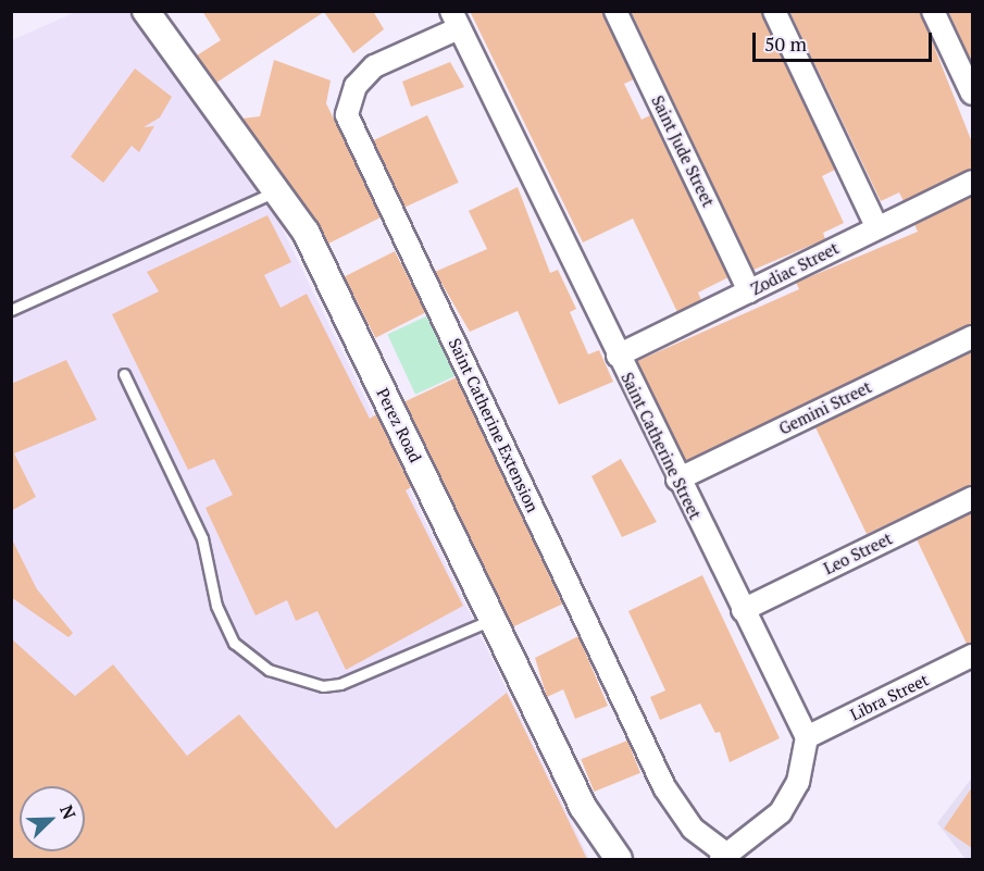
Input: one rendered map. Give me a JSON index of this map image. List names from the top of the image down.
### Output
{
  "streets": {
    "street": [
      "Saint Jude Street",
      "Zodiac Street",
      "Gemini Street",
      "Perez Road",
      "Saint Catherine Extension",
      "Saint Catherine Street",
      "Leo Street",
      "Libra Street"
    ]
  },
  "crossings": [
    ["Saint Jude Street", "Zodiac Street"],
    ["Zodiac Street", "Saint Catherine Street"],
    ["Gemini Street", "Saint Catherine Street"],
    ["Saint Catherine Extension", "Saint Catherine Street"],
    ["Saint Catherine Street", "Leo Street"],
    ["Saint Catherine Street", "Libra Street"]
  ],
  "scale_bar": "50 m",
  "north": "top right"
}
